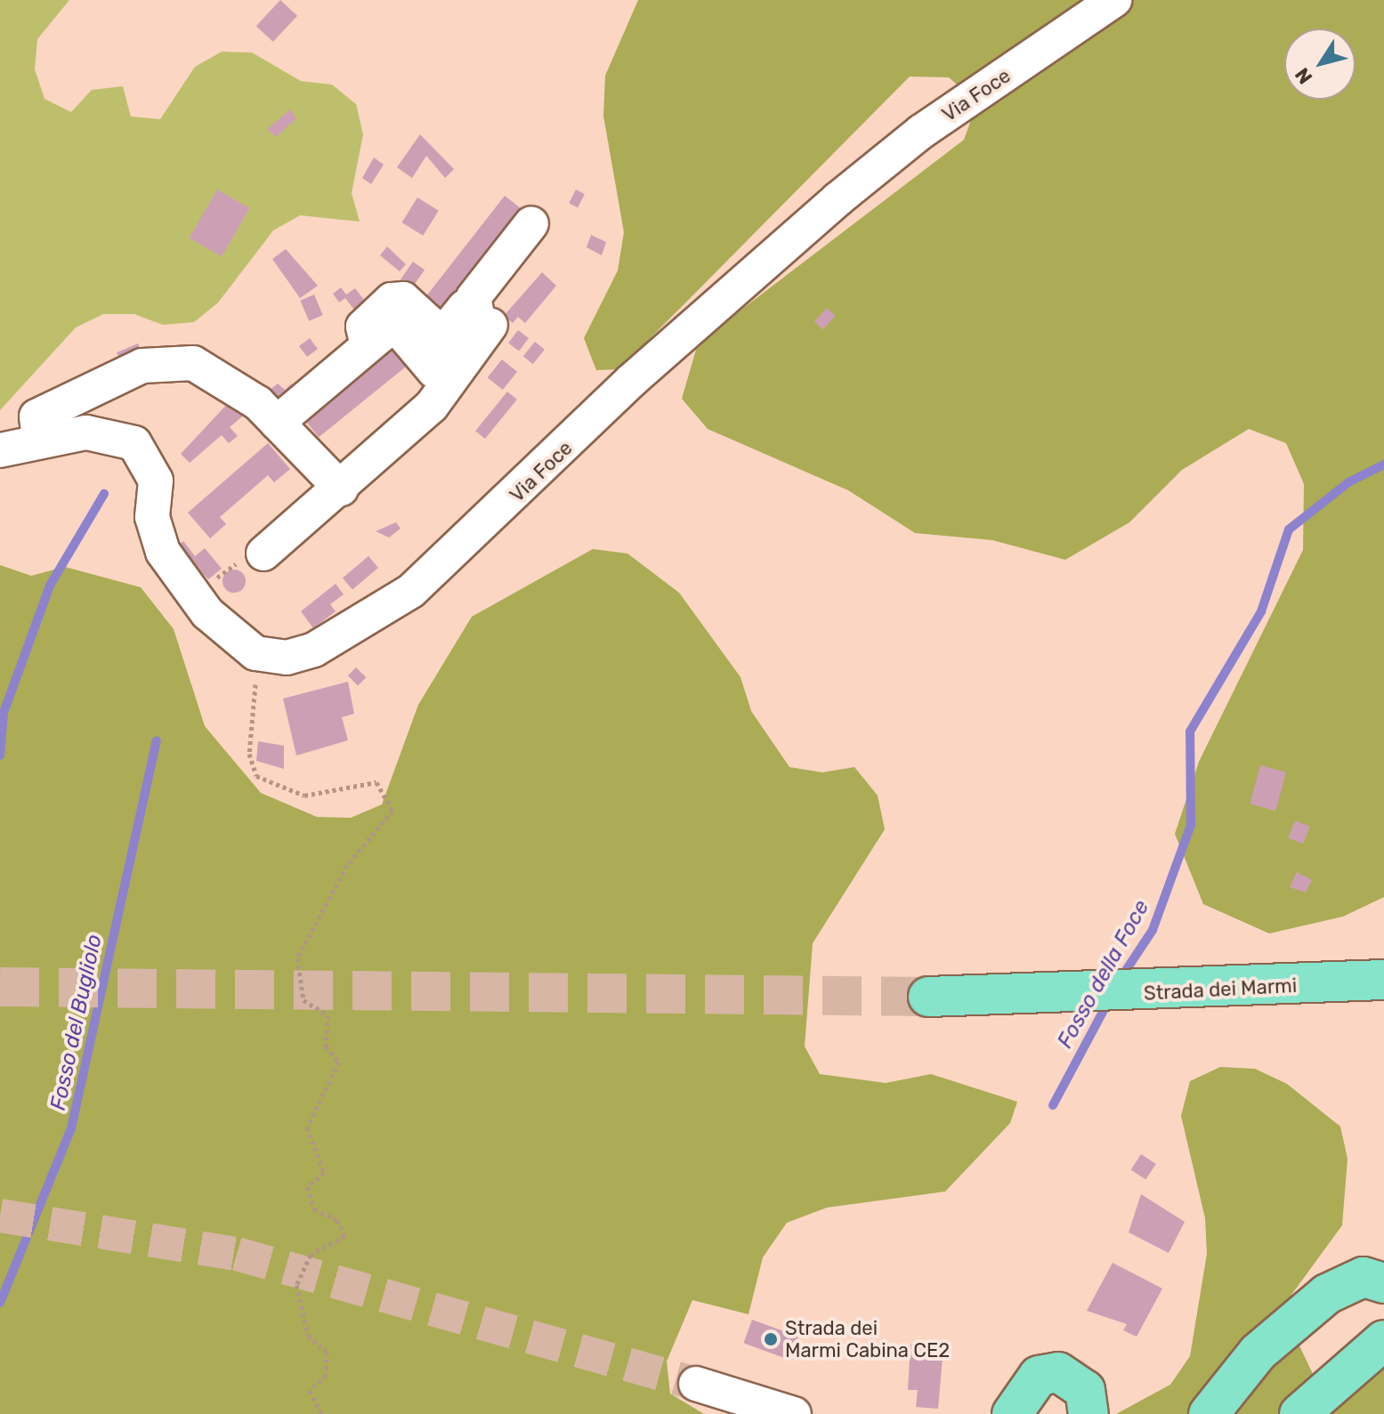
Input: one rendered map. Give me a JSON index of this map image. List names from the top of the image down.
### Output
{
  "streets": {
    "main road": ["Strada dei Marmi"],
    "street": ["Via Foce"]
  },
  "water": ["Fosso della Foce", "Fosso del Bugliolo"],
  "places": ["Strada dei Marmi Cabina CE2"],
  "north": "bottom left"
}
